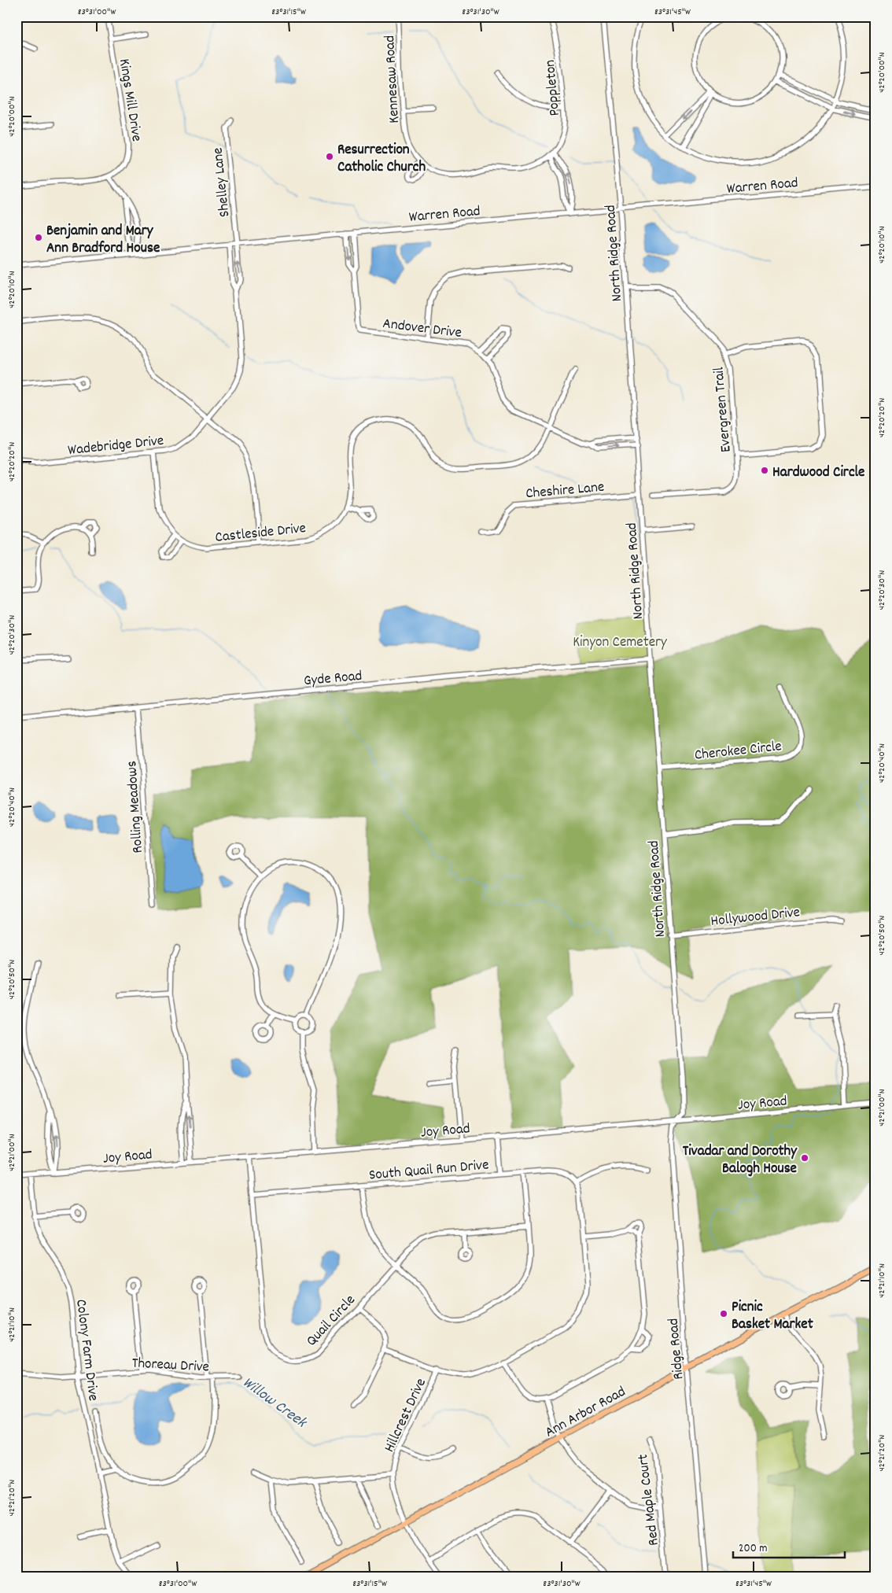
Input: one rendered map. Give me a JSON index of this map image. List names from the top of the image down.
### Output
{
  "streets": {
    "main road": ["Ann Arbor Road"],
    "street": [
      "Kennesaw Road",
      "Poppleton",
      "Kings Mill Drive",
      "Shelley Lane",
      "Warren Road",
      "North Ridge Road",
      "Andover Drive",
      "Evergreen Trail",
      "Wadebridge Drive",
      "Cheshire Lane",
      "Castleside Drive",
      "Gyde Road",
      "Cherokee Circle",
      "Rolling Meadows",
      "Hollywood Drive",
      "Joy Road",
      "South Quail Run Drive",
      "Quail Circle",
      "Ridge Road",
      "Colony Farm Drive",
      "Thoreau Drive",
      "Hillcrest Drive",
      "Red Maple Court"
    ]
  },
  "crossings": [
    ["Kennesaw Road", "Poppleton"],
    ["Shelley Lane", "Warren Road"],
    ["Shelley Lane", "Wadebridge Drive"],
    ["Warren Road", "North Ridge Road"],
    ["Warren Road", "Andover Drive"],
    ["Warren Road", "Wadebridge Drive"],
    ["North Ridge Road", "Andover Drive"],
    ["North Ridge Road", "Evergreen Trail"],
    ["North Ridge Road", "Cheshire Lane"],
    ["North Ridge Road", "Gyde Road"],
    ["North Ridge Road", "Cherokee Circle"],
    ["North Ridge Road", "Hollywood Drive"],
    ["North Ridge Road", "Joy Road"],
    ["North Ridge Road", "Ridge Road"],
    ["Andover Drive", "Castleside Drive"],
    ["Wadebridge Drive", "Castleside Drive"],
    ["Gyde Road", "Rolling Meadows"],
    ["Joy Road", "Quail Circle"],
    ["Joy Road", "Ridge Road"],
    ["Joy Road", "Colony Farm Drive"],
    ["South Quail Run Drive", "Quail Circle"],
    ["Ridge Road", "Ann Arbor Road"],
    ["Colony Farm Drive", "Thoreau Drive"],
    ["Ann Arbor Road", "Hillcrest Drive"]
  ],
  "water": ["Willow Creek"],
  "parks": ["Kinyon Cemetery"],
  "places": [
    "Resurrection Catholic Church",
    "Benjamin and Mary Ann Bradford House",
    "Hardwood Circle",
    "Tivadar and Dorothy Balogh House",
    "Picnic Basket Market"
  ],
  "scale_bar": "200 m",
  "coordinates": [
    "83°31'00\"W",
    "83°31'15\"W",
    "83°31'30\"W",
    "83°31'45\"W",
    "42°20'00\"N",
    "42°20'10\"N",
    "42°20'20\"N",
    "42°20'30\"N",
    "42°20'40\"N",
    "42°20'50\"N",
    "42°21'00\"N",
    "42°21'10\"N",
    "42°21'20\"N"
  ]
}
